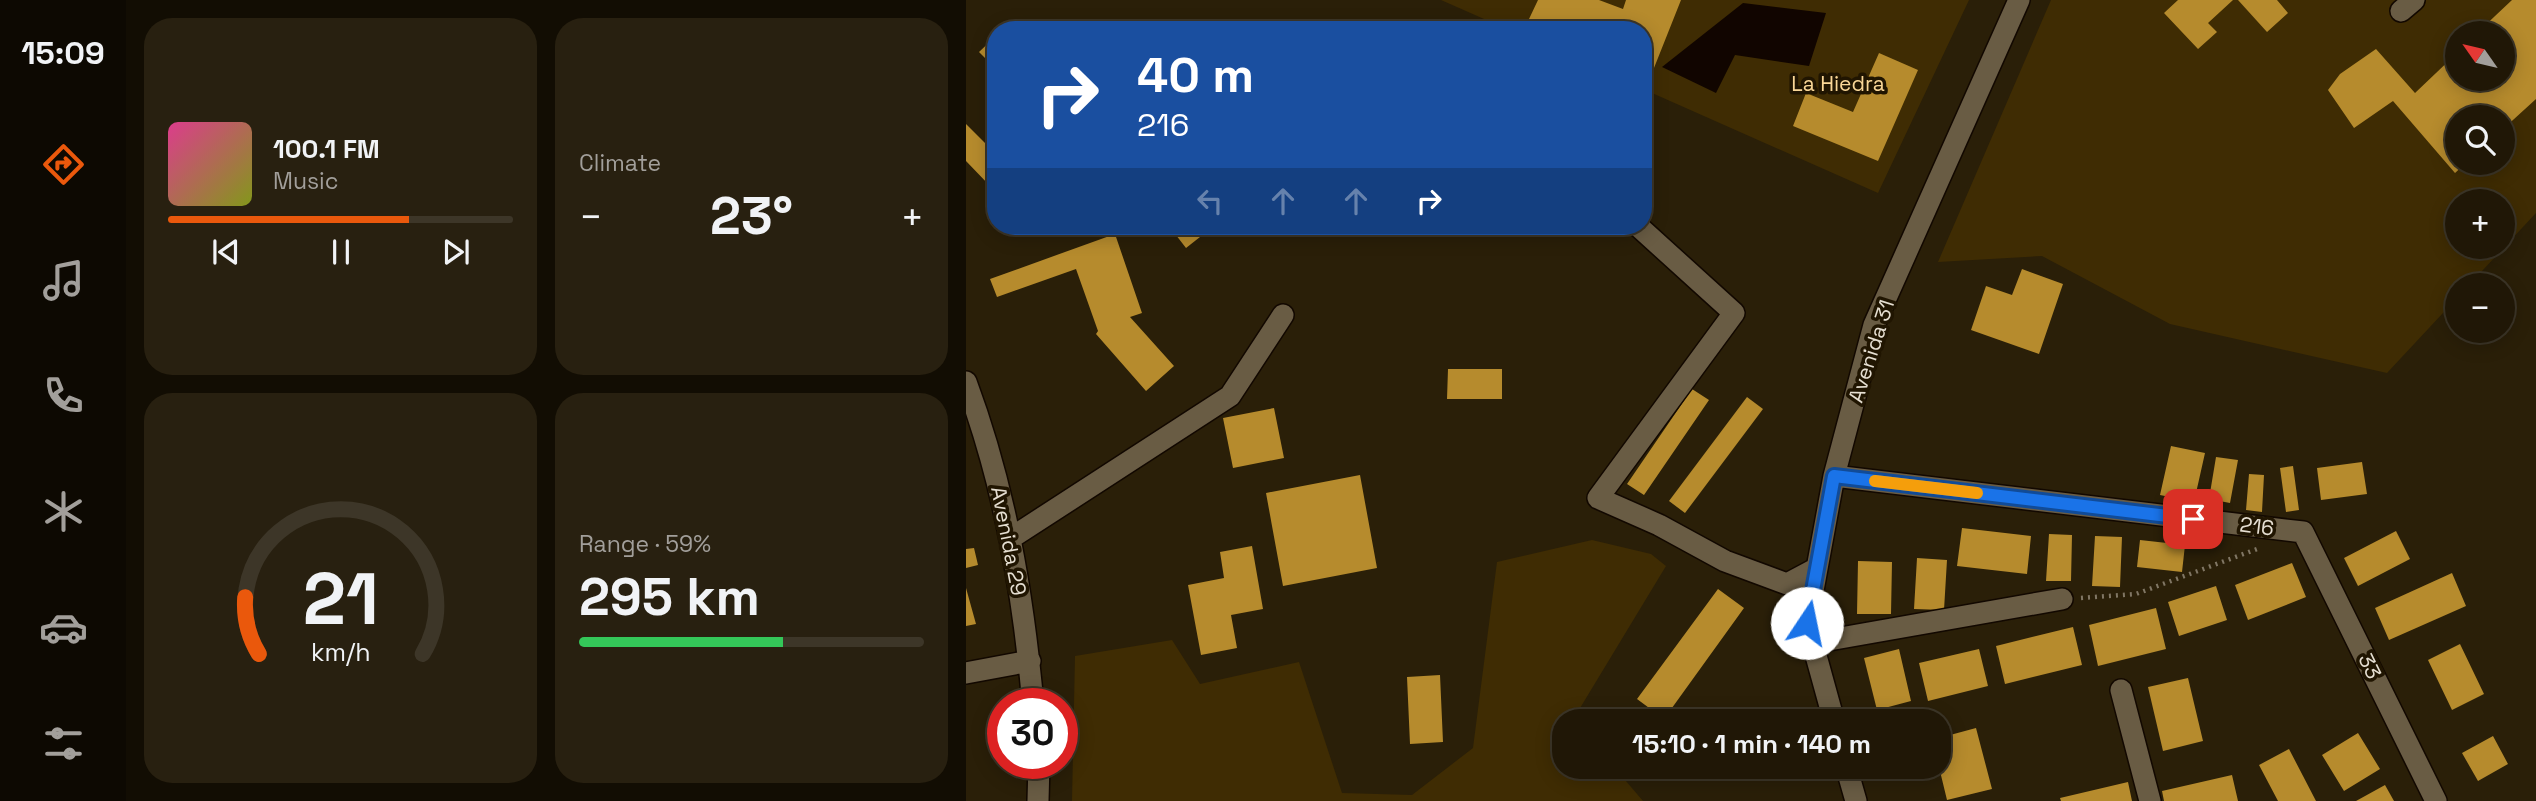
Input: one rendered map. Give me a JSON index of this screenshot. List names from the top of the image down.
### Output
{
  "streets": {
    "street": [
      "Avenida 31",
      "216",
      "Avenida 29",
      "33"
    ]
  },
  "crossings": [
    ["Avenida 31", "216"],
    ["216", "33"]
  ],
  "parks": ["La Hiedra"],
  "north": "top left",
  "page": {
    "tabs": "15:09",
    "tile": [
      "Climate",
      ["Range · 59%", "295 km"]
    ],
    "map_buttons": ["+", "−"],
    "turn": ["40 m", "216"],
    "song": ["100.1 FM", "Music"],
    "heat": ["−", "23°", "+"],
    "limit": "30",
    "trip": "15:10 · 1 min · 140 m",
    "gauge": ["21", "km/h"]
  }
}
